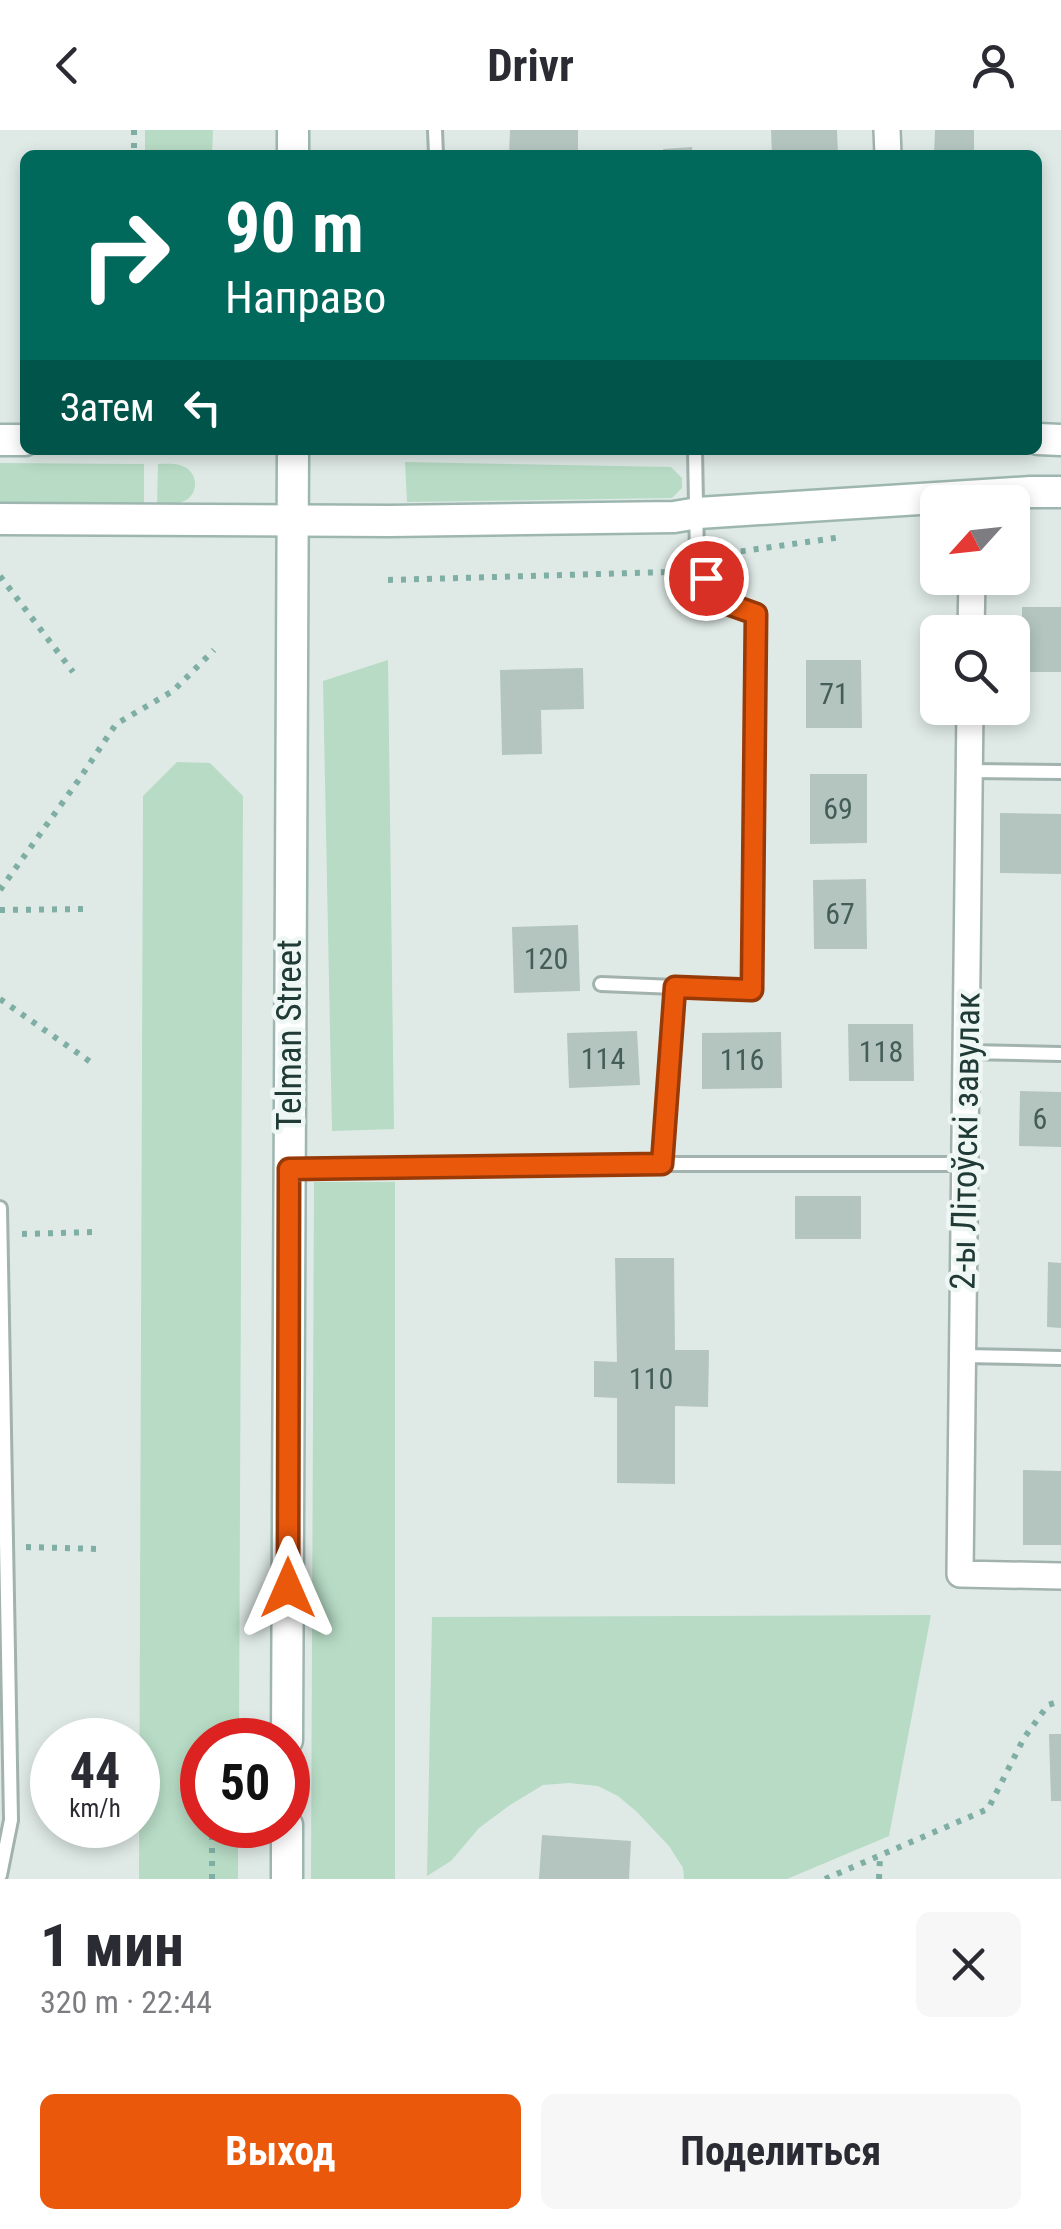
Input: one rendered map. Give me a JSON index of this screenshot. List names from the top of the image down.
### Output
{
  "streets": {
    "main road": ["Telman Street"],
    "street": ["2-ы Літоўскі завулак"]
  },
  "house_numbers": [
    "71",
    "69",
    "67",
    "120",
    "118",
    "114",
    "116",
    "6",
    "110"
  ],
  "north": "bottom left",
  "page": {
    "header": "Drivr",
    "turn": ["90 m", "Направо"],
    "then": "Затем",
    "speed": "44 km/h",
    "limit": "50",
    "heading": ["1 мин", "320 m · 22:44"],
    "buttons": ["Выход", "Поделиться"]
  }
}
